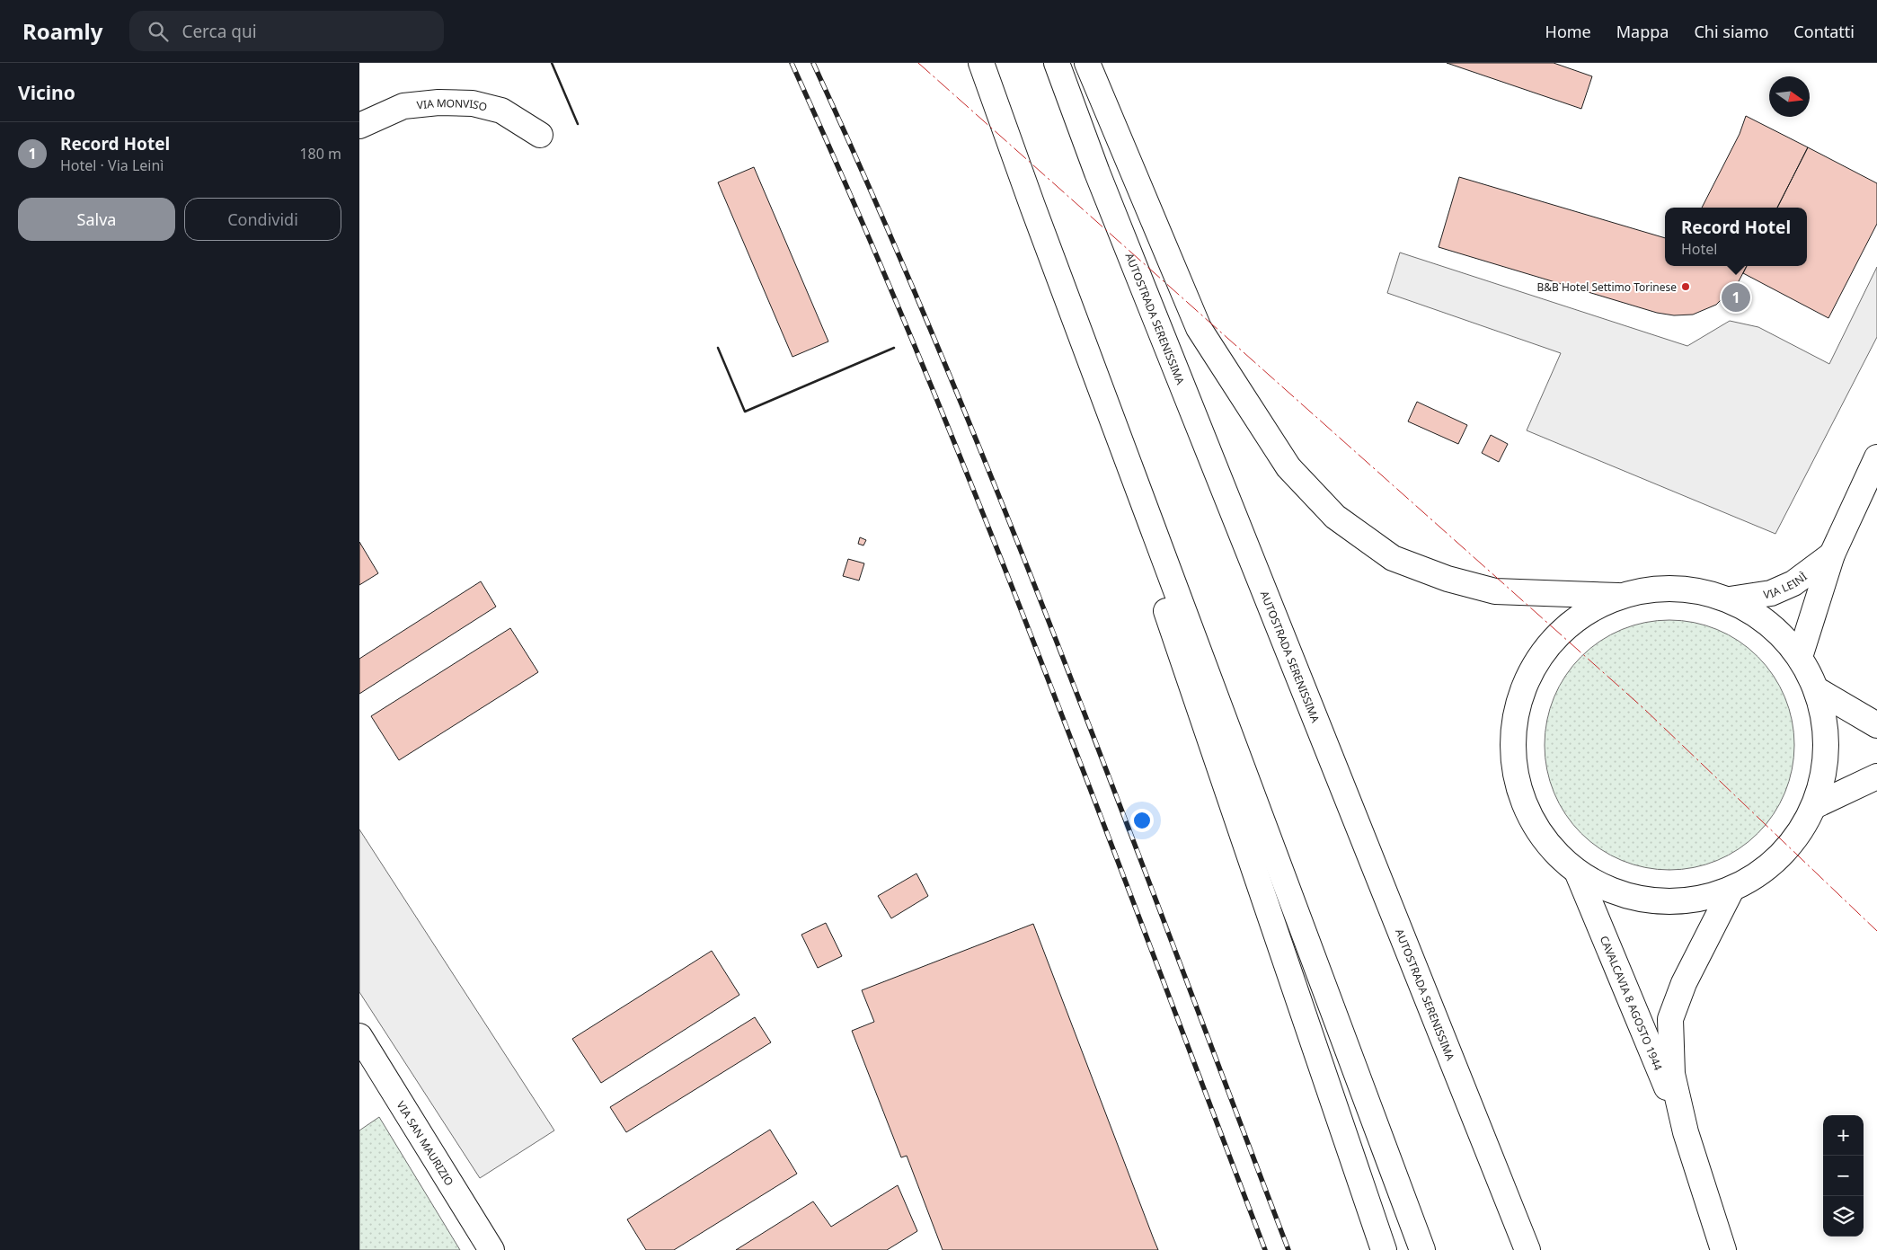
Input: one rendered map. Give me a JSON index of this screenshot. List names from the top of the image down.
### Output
{
  "streets": {
    "main road": [
      "VIA MONVISO",
      "AUTOSTRADA SERENISSIMA",
      "VIA LEINÌ",
      "CAVALCAVIA 8 AGOSTO 1944",
      "VIA SAN MAURIZIO"
    ]
  },
  "places": ["B&B Hotel Settimo Torinese"],
  "north": "right",
  "page": {
    "header": "Roamly",
    "search": "Cerca qui",
    "nav": [
      "Home",
      "Mappa",
      "Chi siamo",
      "Contatti"
    ],
    "heading": "Vicino",
    "list": [
      {
        "mark": "1",
        "name": "Record Hotel",
        "note": "Hotel · Via Leinì",
        "value": "180 m"
      }
    ],
    "buttons": ["Salva", "Condividi"],
    "popup": ["Record Hotel", "Hotel"],
    "pins": "1",
    "map_buttons": ["+", "−"]
  }
}
